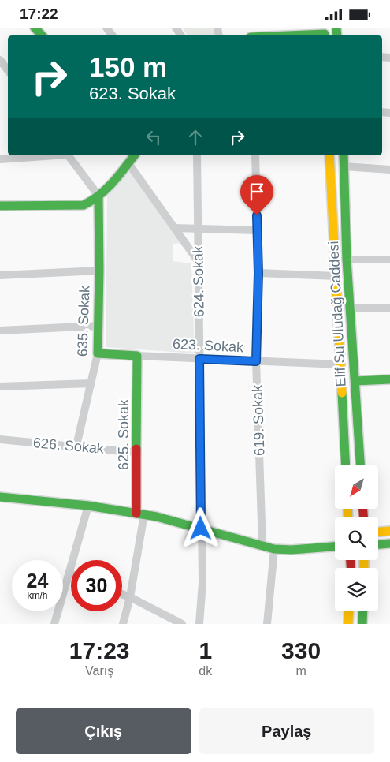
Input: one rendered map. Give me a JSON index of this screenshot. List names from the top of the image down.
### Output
{
  "streets": {
    "main road": [
      "Elif Su Uludağ Caddesi",
      "635. Sokak",
      "623. Sokak",
      "625. Sokak"
    ],
    "street": ["624. Sokak", "619. Sokak", "626. Sokak"]
  },
  "crossings": [
    ["624. Sokak", "623. Sokak"],
    ["Elif Su Uludağ Caddesi", "623. Sokak"],
    ["635. Sokak", "623. Sokak"],
    ["635. Sokak", "626. Sokak"],
    ["623. Sokak", "619. Sokak"],
    ["623. Sokak", "625. Sokak"],
    ["625. Sokak", "626. Sokak"]
  ],
  "north": "bottom left",
  "page": {
    "status": "17:22",
    "turn": ["150 m", "623. Sokak"],
    "speed": "24 km/h",
    "limit": "30",
    "eta": [
      "17:23",
      "Varış",
      "1",
      "dk",
      "330",
      "m"
    ],
    "buttons": ["Çıkış", "Paylaş"]
  }
}
